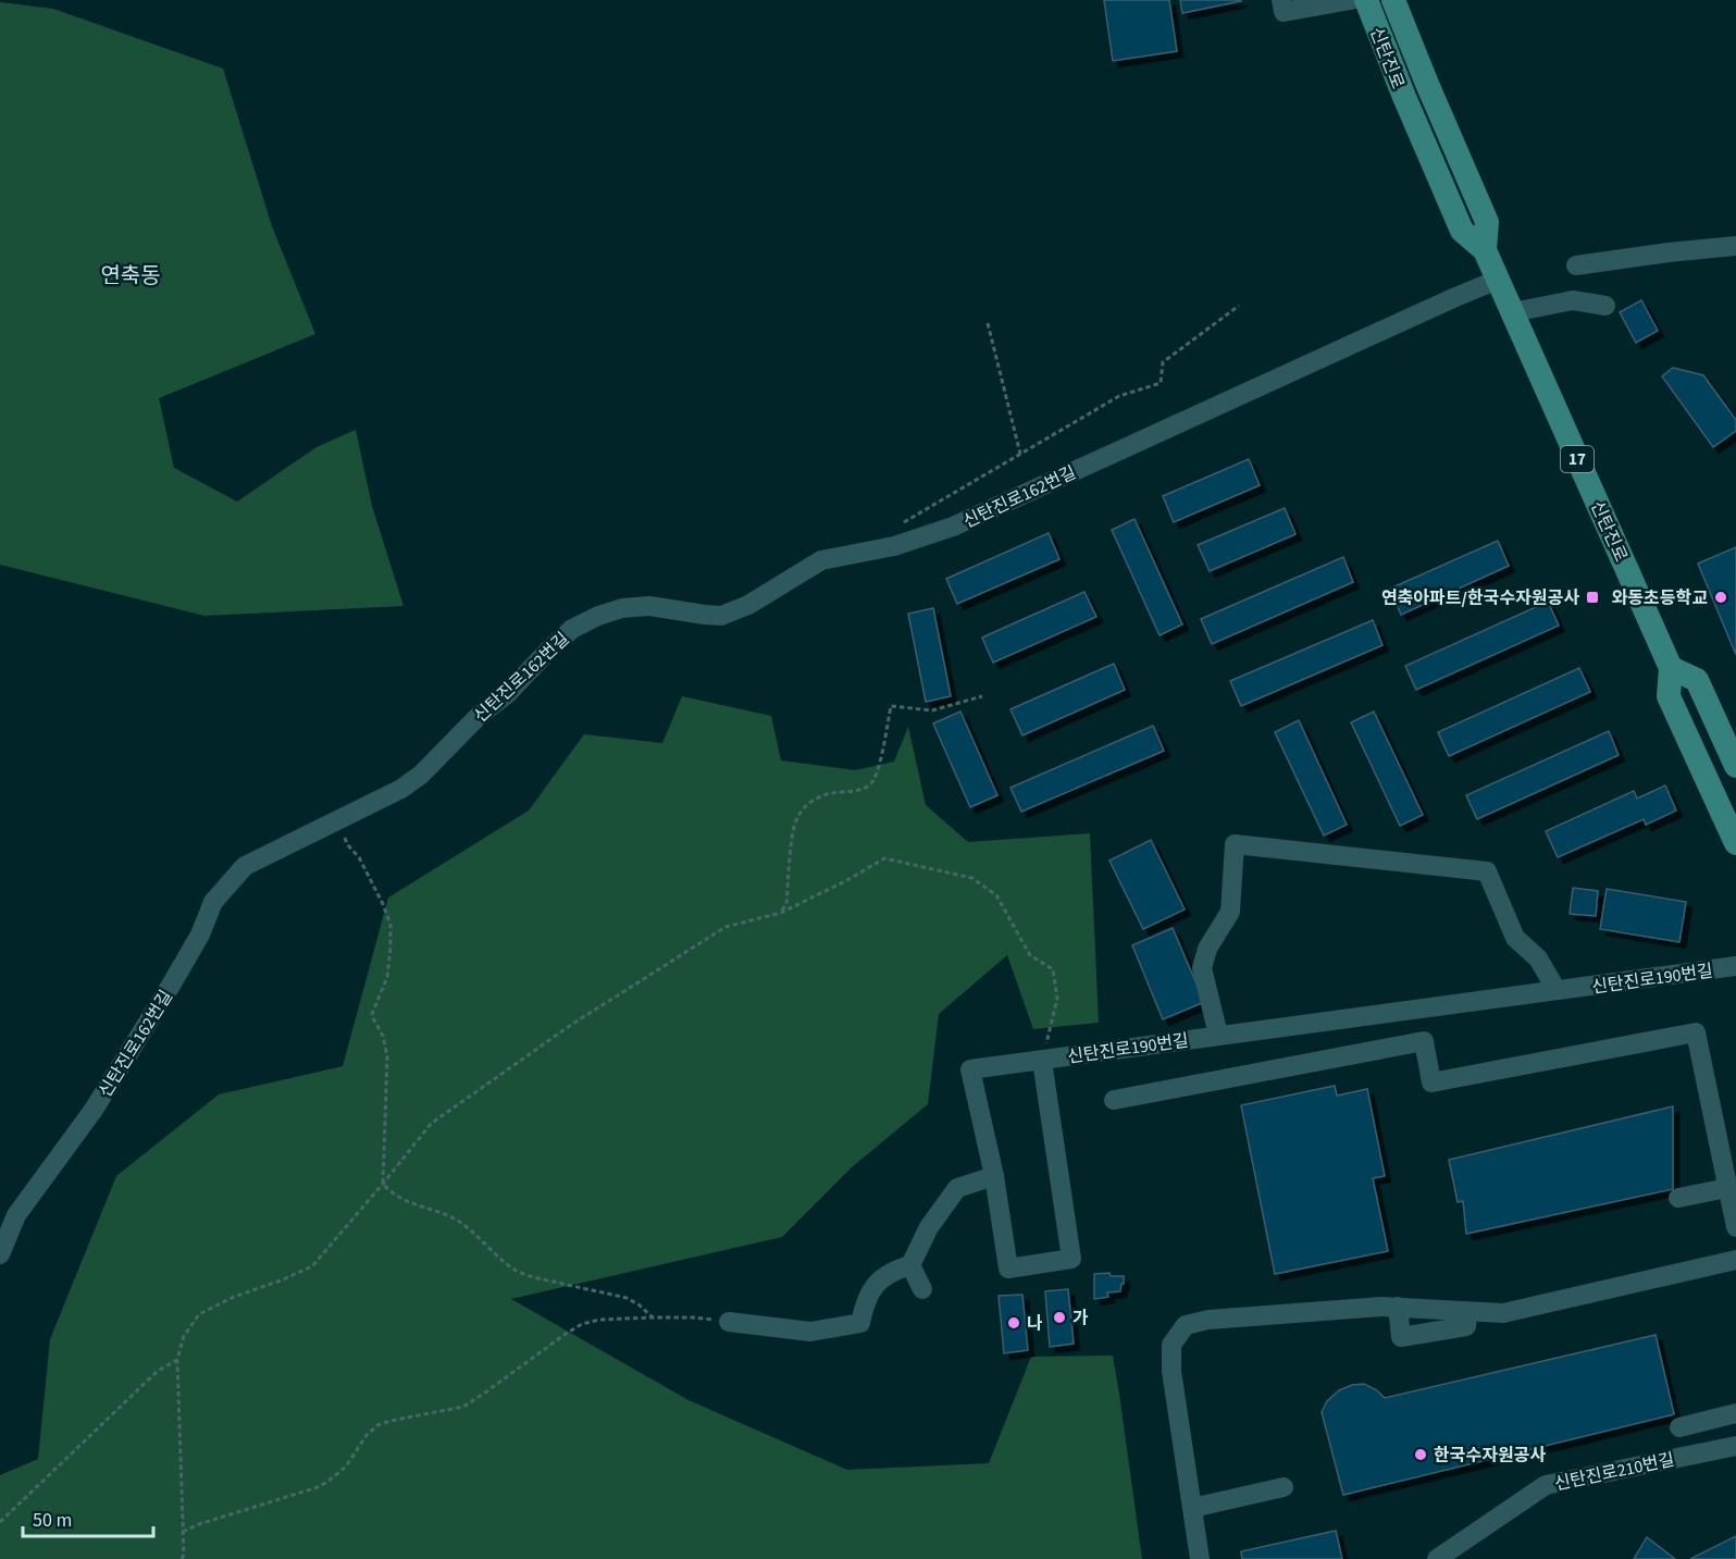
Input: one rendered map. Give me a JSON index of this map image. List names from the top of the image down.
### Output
{
  "streets": {
    "main road": ["신탄진로", "17"],
    "street": ["신탄진로162번길", "신탄진로190번길", "신탄진로210번길"]
  },
  "crossings": [
    ["신탄진로", "신탄진로162번길"]
  ],
  "districts": ["연축동"],
  "places": {
    "transit": ["연축아파트/한국수자원공사"],
    "other": [
      "와동초등학교",
      "가",
      "나",
      "한국수자원공사"
    ]
  },
  "scale_bar": "50 m"
}
